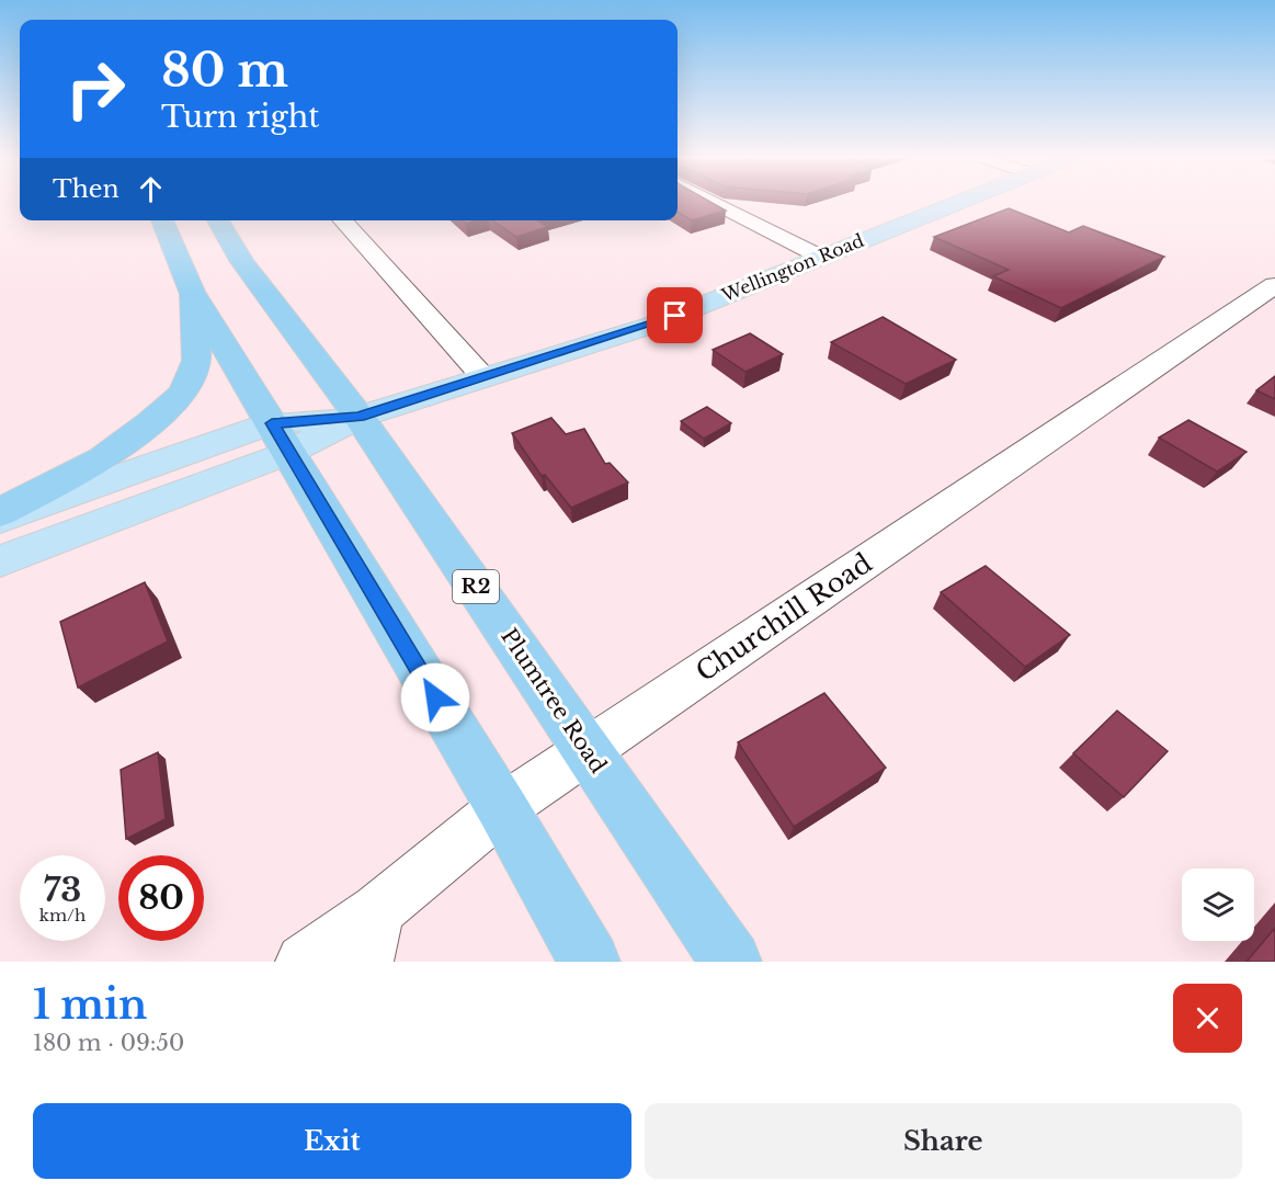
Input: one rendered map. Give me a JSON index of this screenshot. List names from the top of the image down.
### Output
{
  "streets": {
    "highway": ["R2", "Plumtree Road"],
    "main road": ["Wellington Road"],
    "street": ["Churchill Road"]
  },
  "crossings": [
    ["Wellington Road", "Plumtree Road"],
    ["Churchill Road", "Plumtree Road"]
  ],
  "page": {
    "turn": ["80 m", "Turn right"],
    "then": "Then",
    "speed": "73 km/h",
    "limit": "80",
    "heading": ["1 min", "180 m · 09:50"],
    "buttons": ["Exit", "Share"]
  }
}
